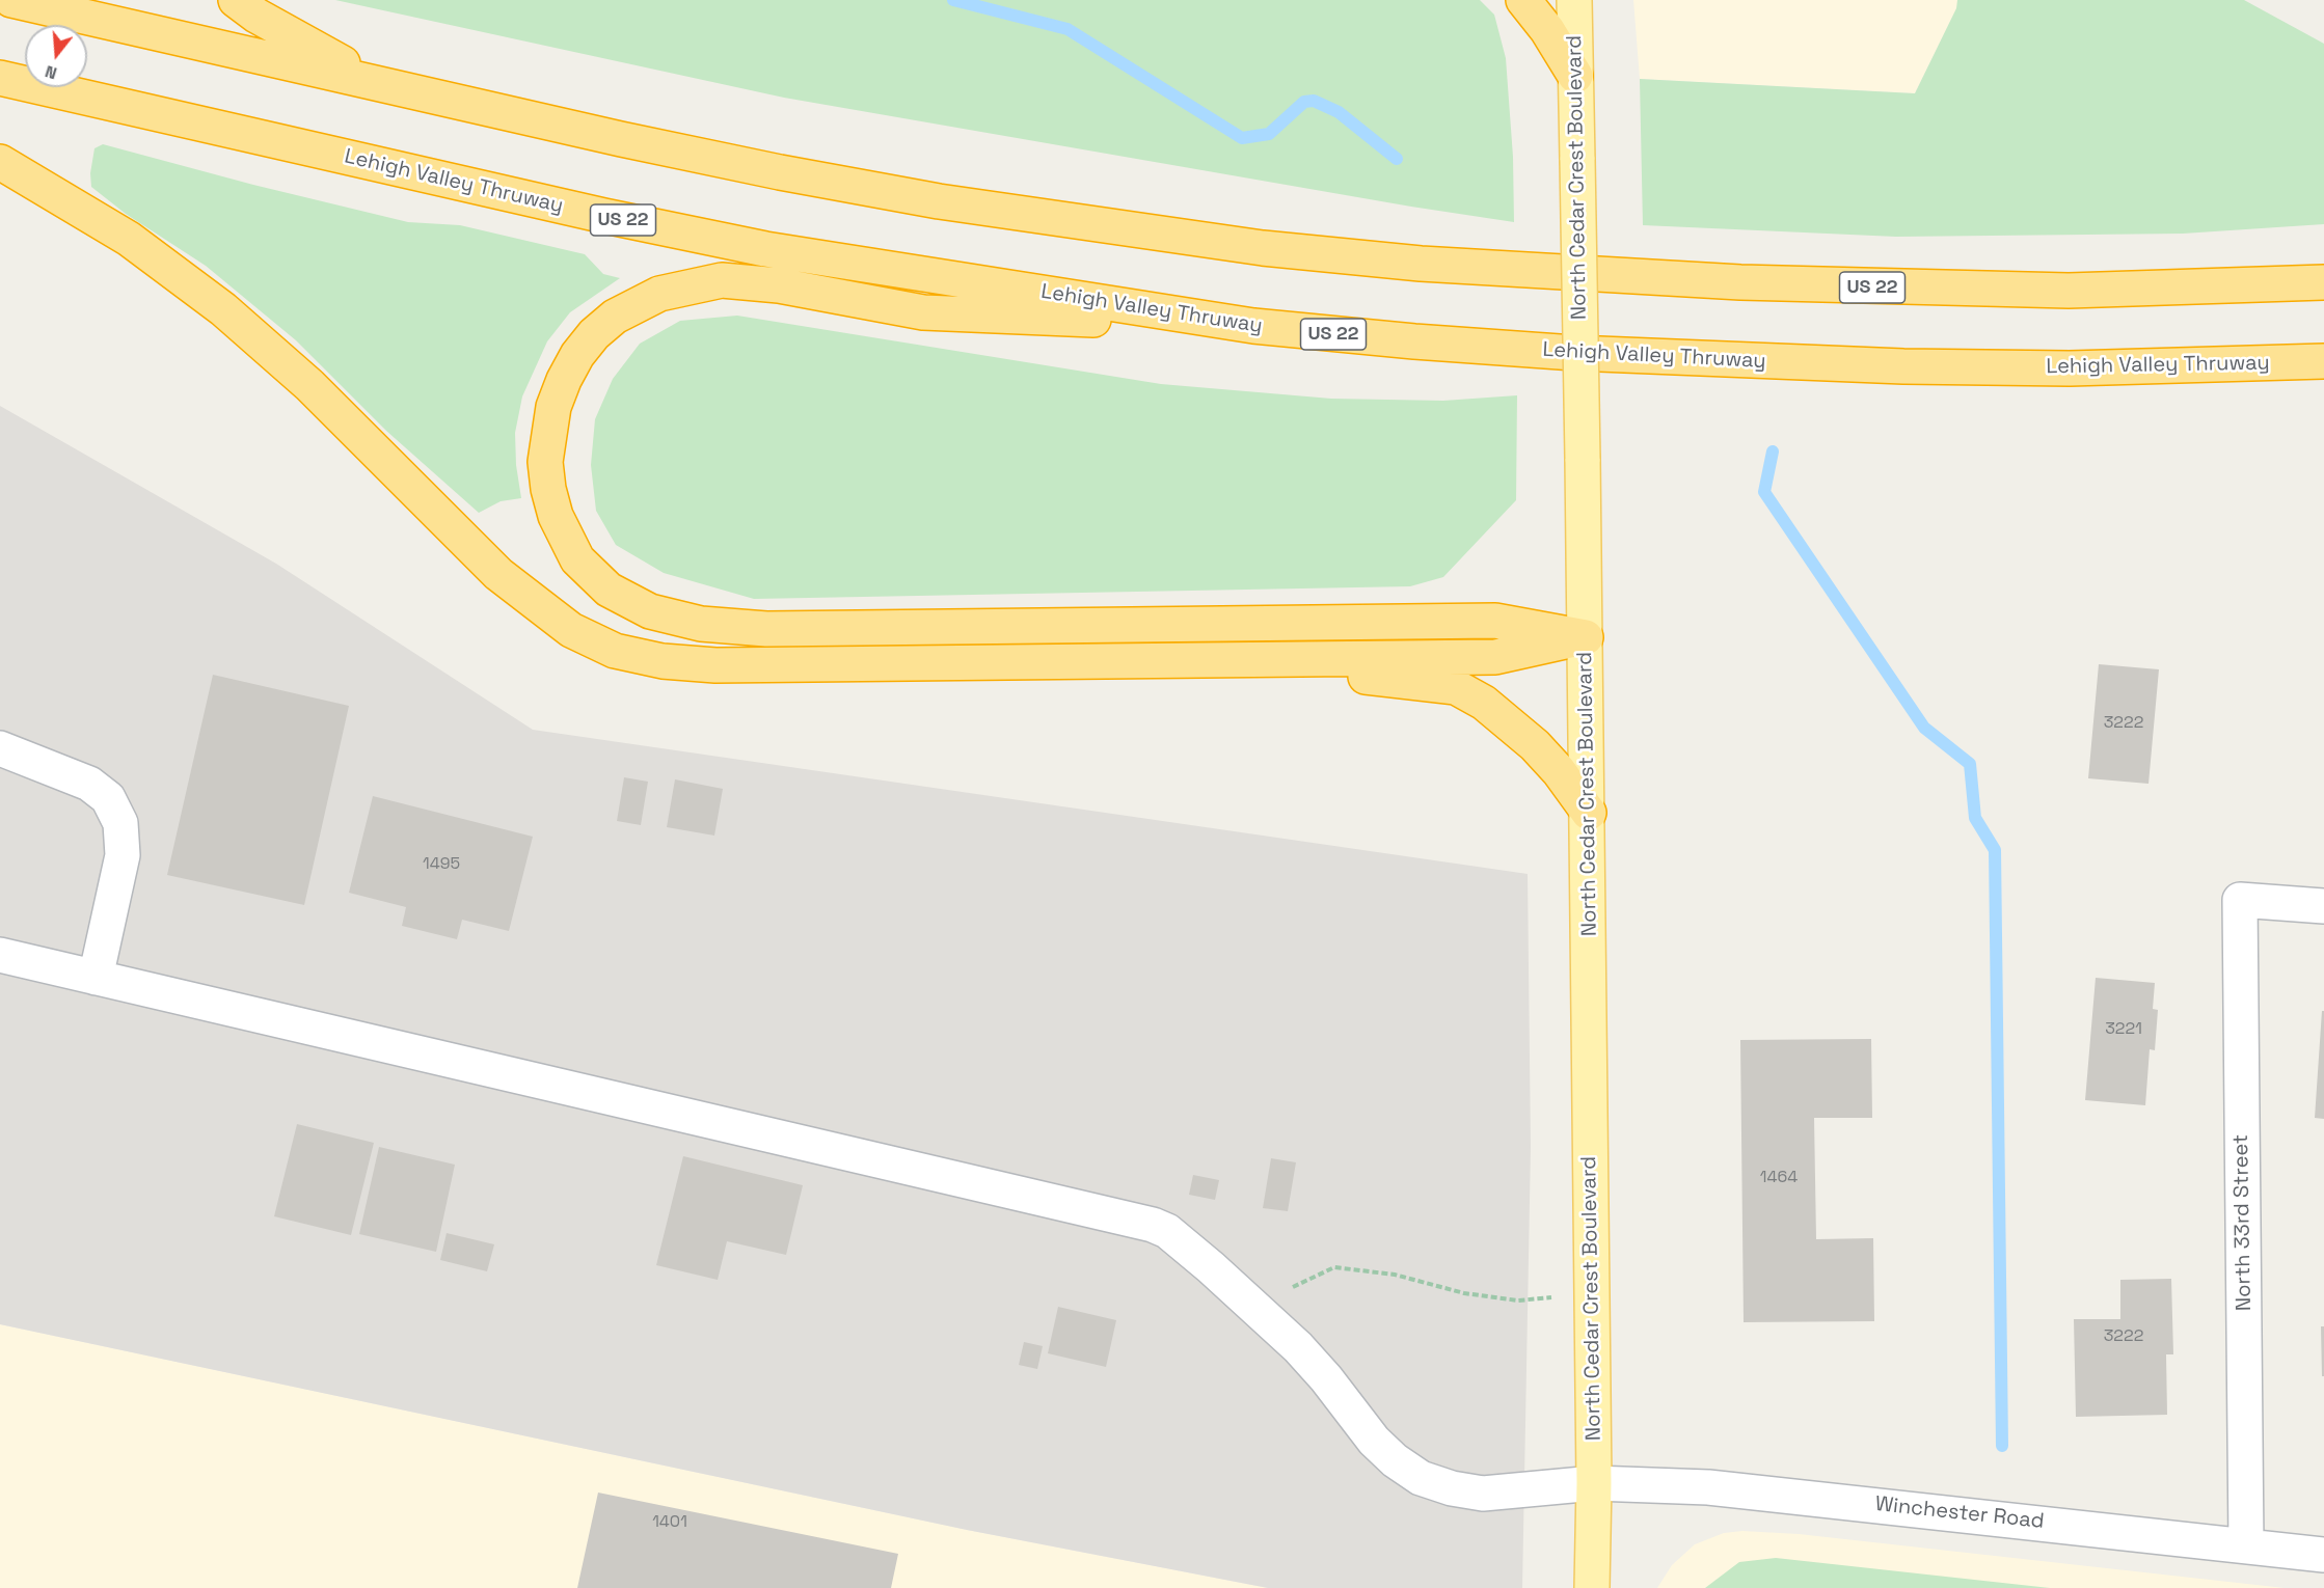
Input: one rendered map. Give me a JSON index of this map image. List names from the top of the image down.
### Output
{
  "streets": {
    "highway": ["Lehigh Valley Thruway", "US 22"],
    "main road": ["North Cedar Crest Boulevard"],
    "street": ["North 33rd Street", "Winchester Road"]
  },
  "crossings": [
    ["North Cedar Crest Boulevard", "Winchester Road"],
    ["North 33rd Street", "Winchester Road"]
  ],
  "house_numbers": [
    "3222",
    "1495",
    "3221",
    "1464",
    "3222",
    "1401"
  ],
  "north": "bottom"
}
